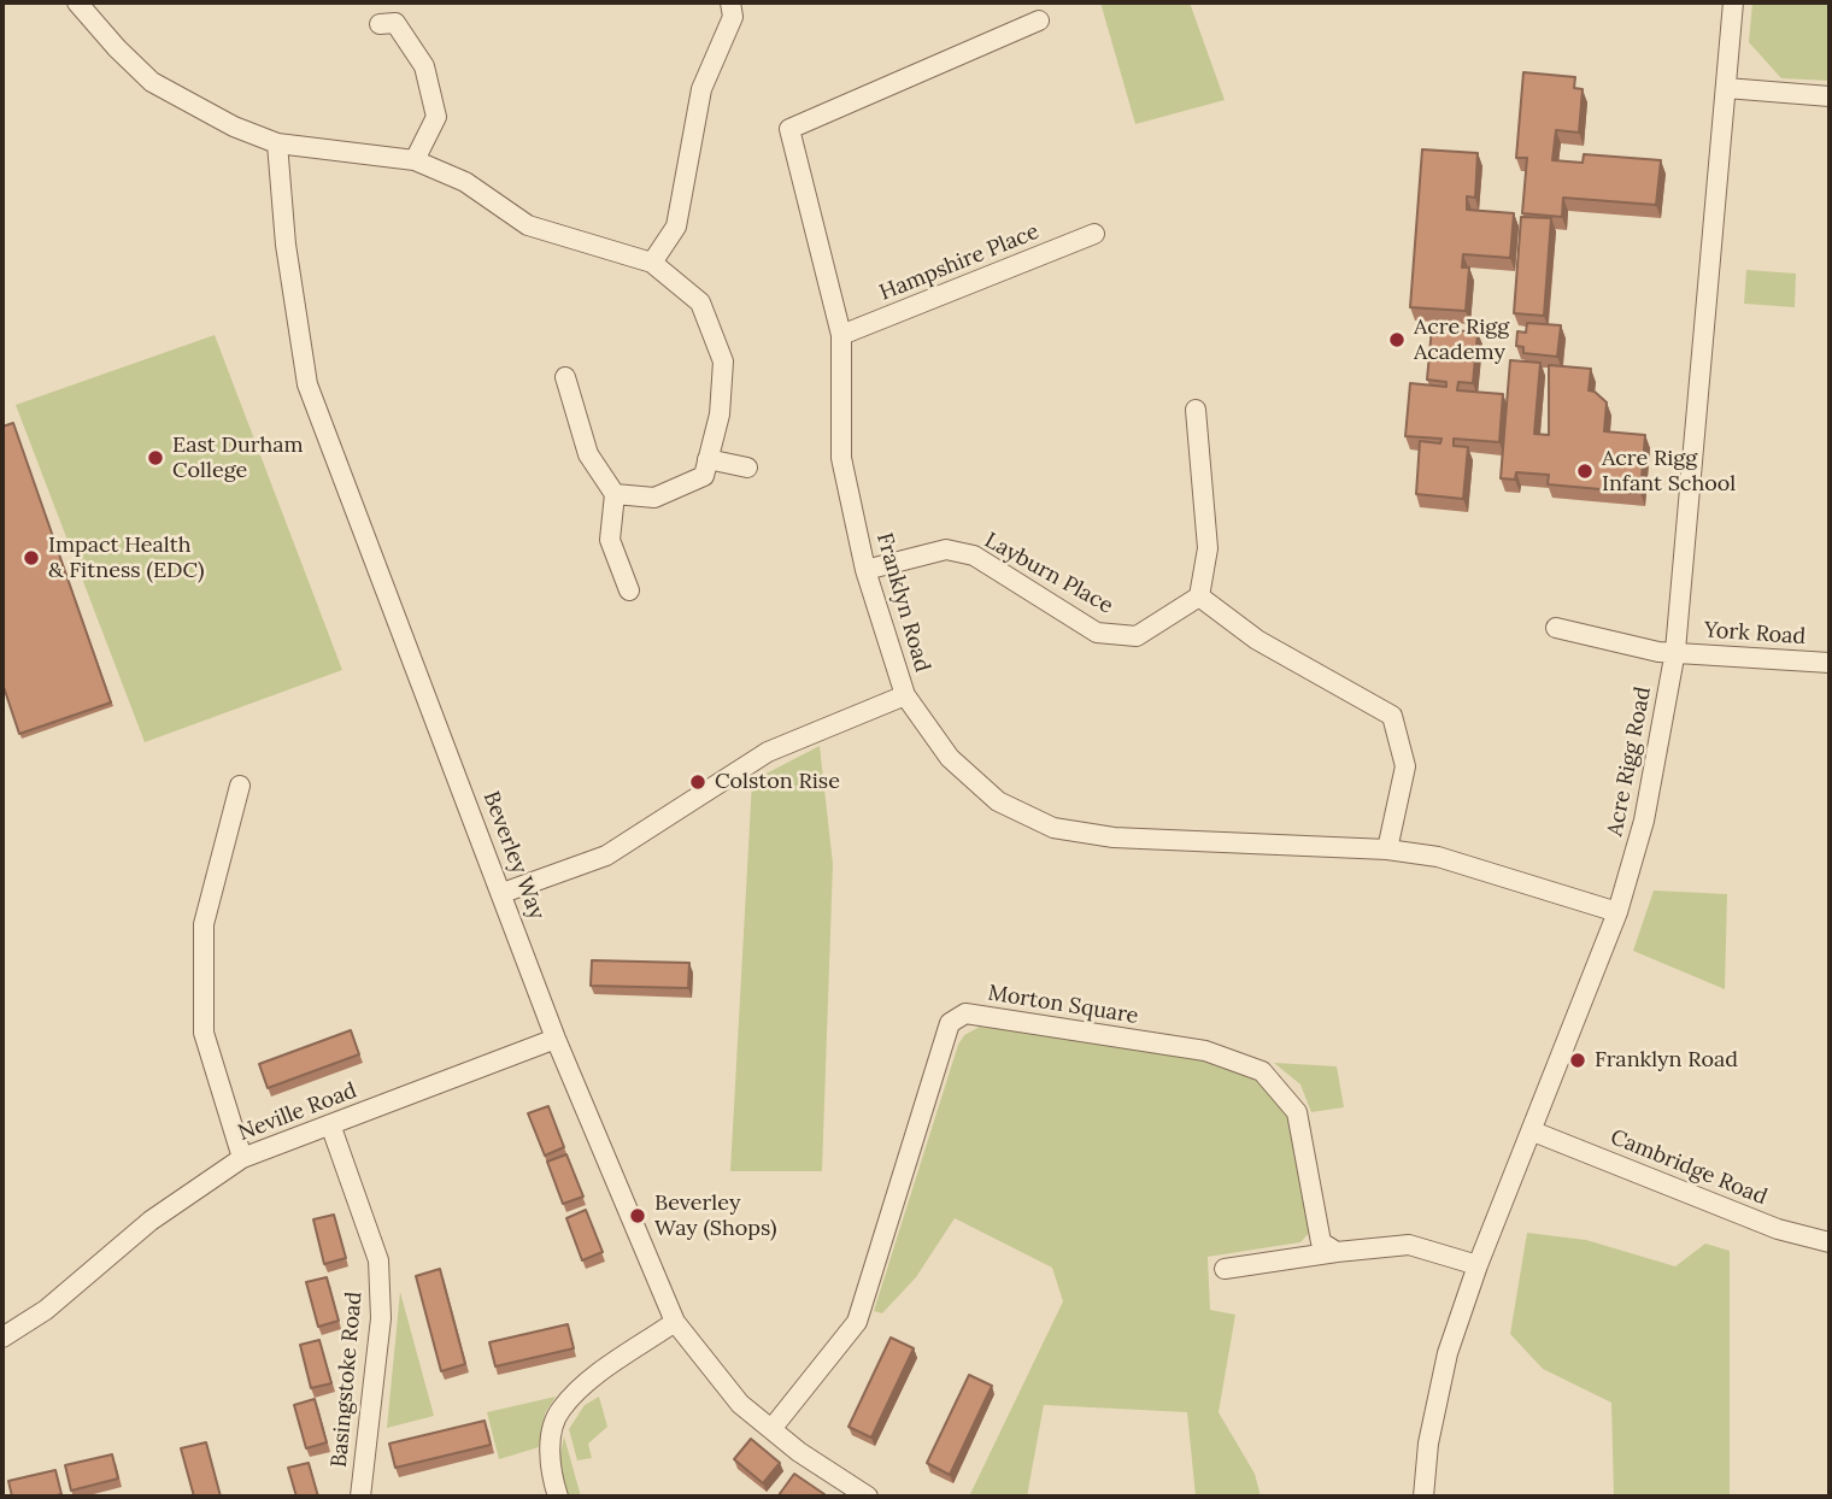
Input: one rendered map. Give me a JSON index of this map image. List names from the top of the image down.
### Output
{
  "streets": {
    "street": [
      "Hampshire Place",
      "Layburn Place",
      "Franklyn Road",
      "York Road",
      "Acre Rigg Road",
      "Beverley Way",
      "Morton Square",
      "Neville Road",
      "Cambridge Road",
      "Basingstoke Road"
    ]
  },
  "crossings": [
    ["Hampshire Place", "Franklyn Road"],
    ["Layburn Place", "Franklyn Road"],
    ["Franklyn Road", "Acre Rigg Road"],
    ["York Road", "Acre Rigg Road"],
    ["Acre Rigg Road", "Cambridge Road"],
    ["Beverley Way", "Morton Square"],
    ["Beverley Way", "Neville Road"],
    ["Neville Road", "Basingstoke Road"]
  ],
  "places": [
    "Acre Rigg Academy",
    "East Durham College",
    "Acre Rigg Infant School",
    "Impact Health & Fitness (EDC)",
    "Colston Rise",
    "Franklyn Road",
    "Beverley Way (Shops)"
  ]
}
